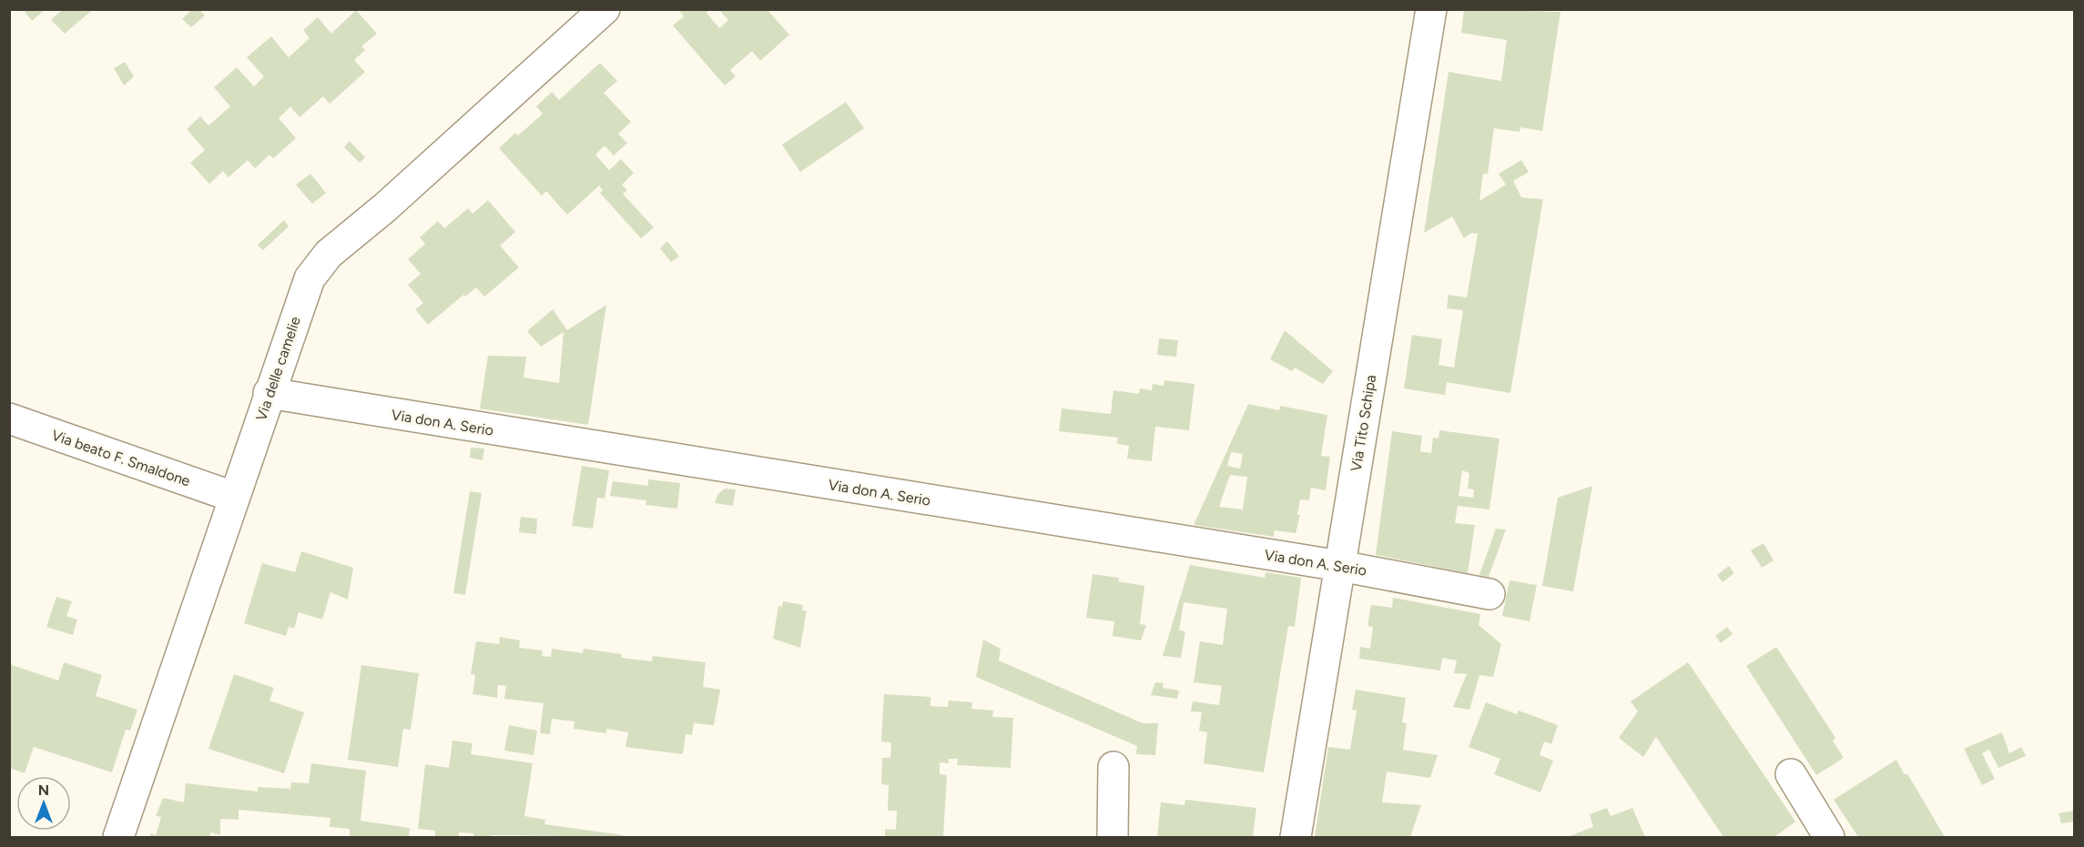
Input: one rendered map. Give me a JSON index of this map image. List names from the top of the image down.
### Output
{
  "streets": {
    "street": [
      "Via delle camelie",
      "Via don A. Serio",
      "Via Tito Schipa",
      "Via beato F. Smaldone"
    ]
  },
  "crossings": [
    ["Via delle camelie", "Via don A. Serio"],
    ["Via delle camelie", "Via beato F. Smaldone"],
    ["Via don A. Serio", "Via Tito Schipa"]
  ],
  "north": "top"
}
